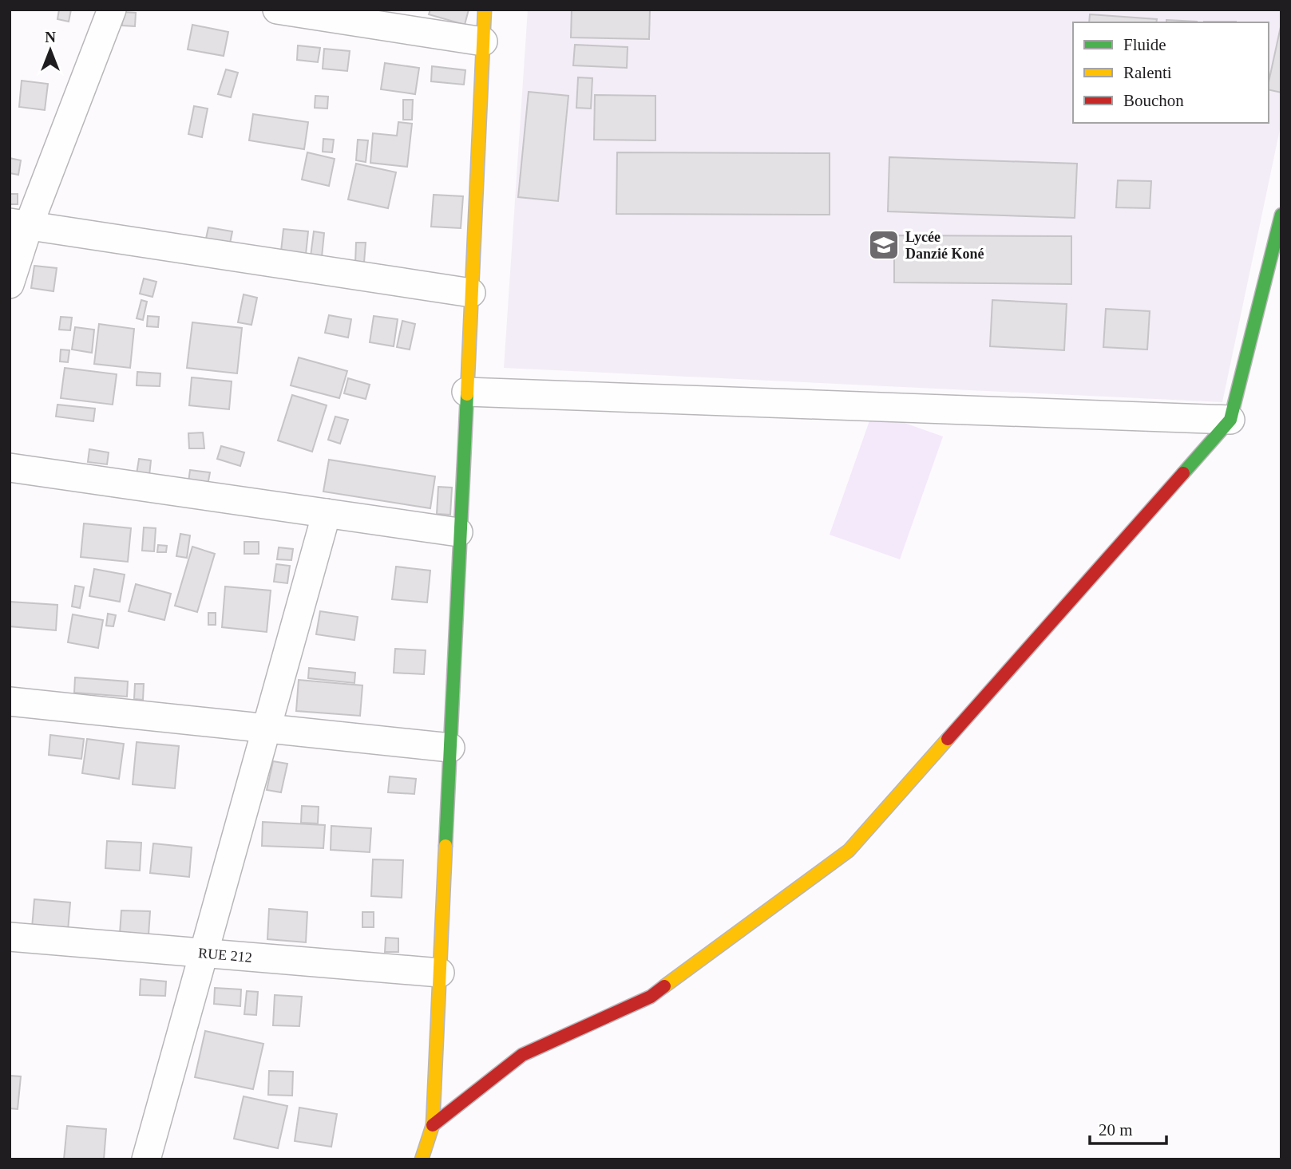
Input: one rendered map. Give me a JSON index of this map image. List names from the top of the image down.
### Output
{
  "streets": {
    "street": ["RUE 212"]
  },
  "places": {
    "school or university": ["Lycée Danzié Koné"]
  },
  "legend": ["Fluide", "Ralenti", "Bouchon"],
  "scale_bar": "20 m",
  "north": "top"
}
